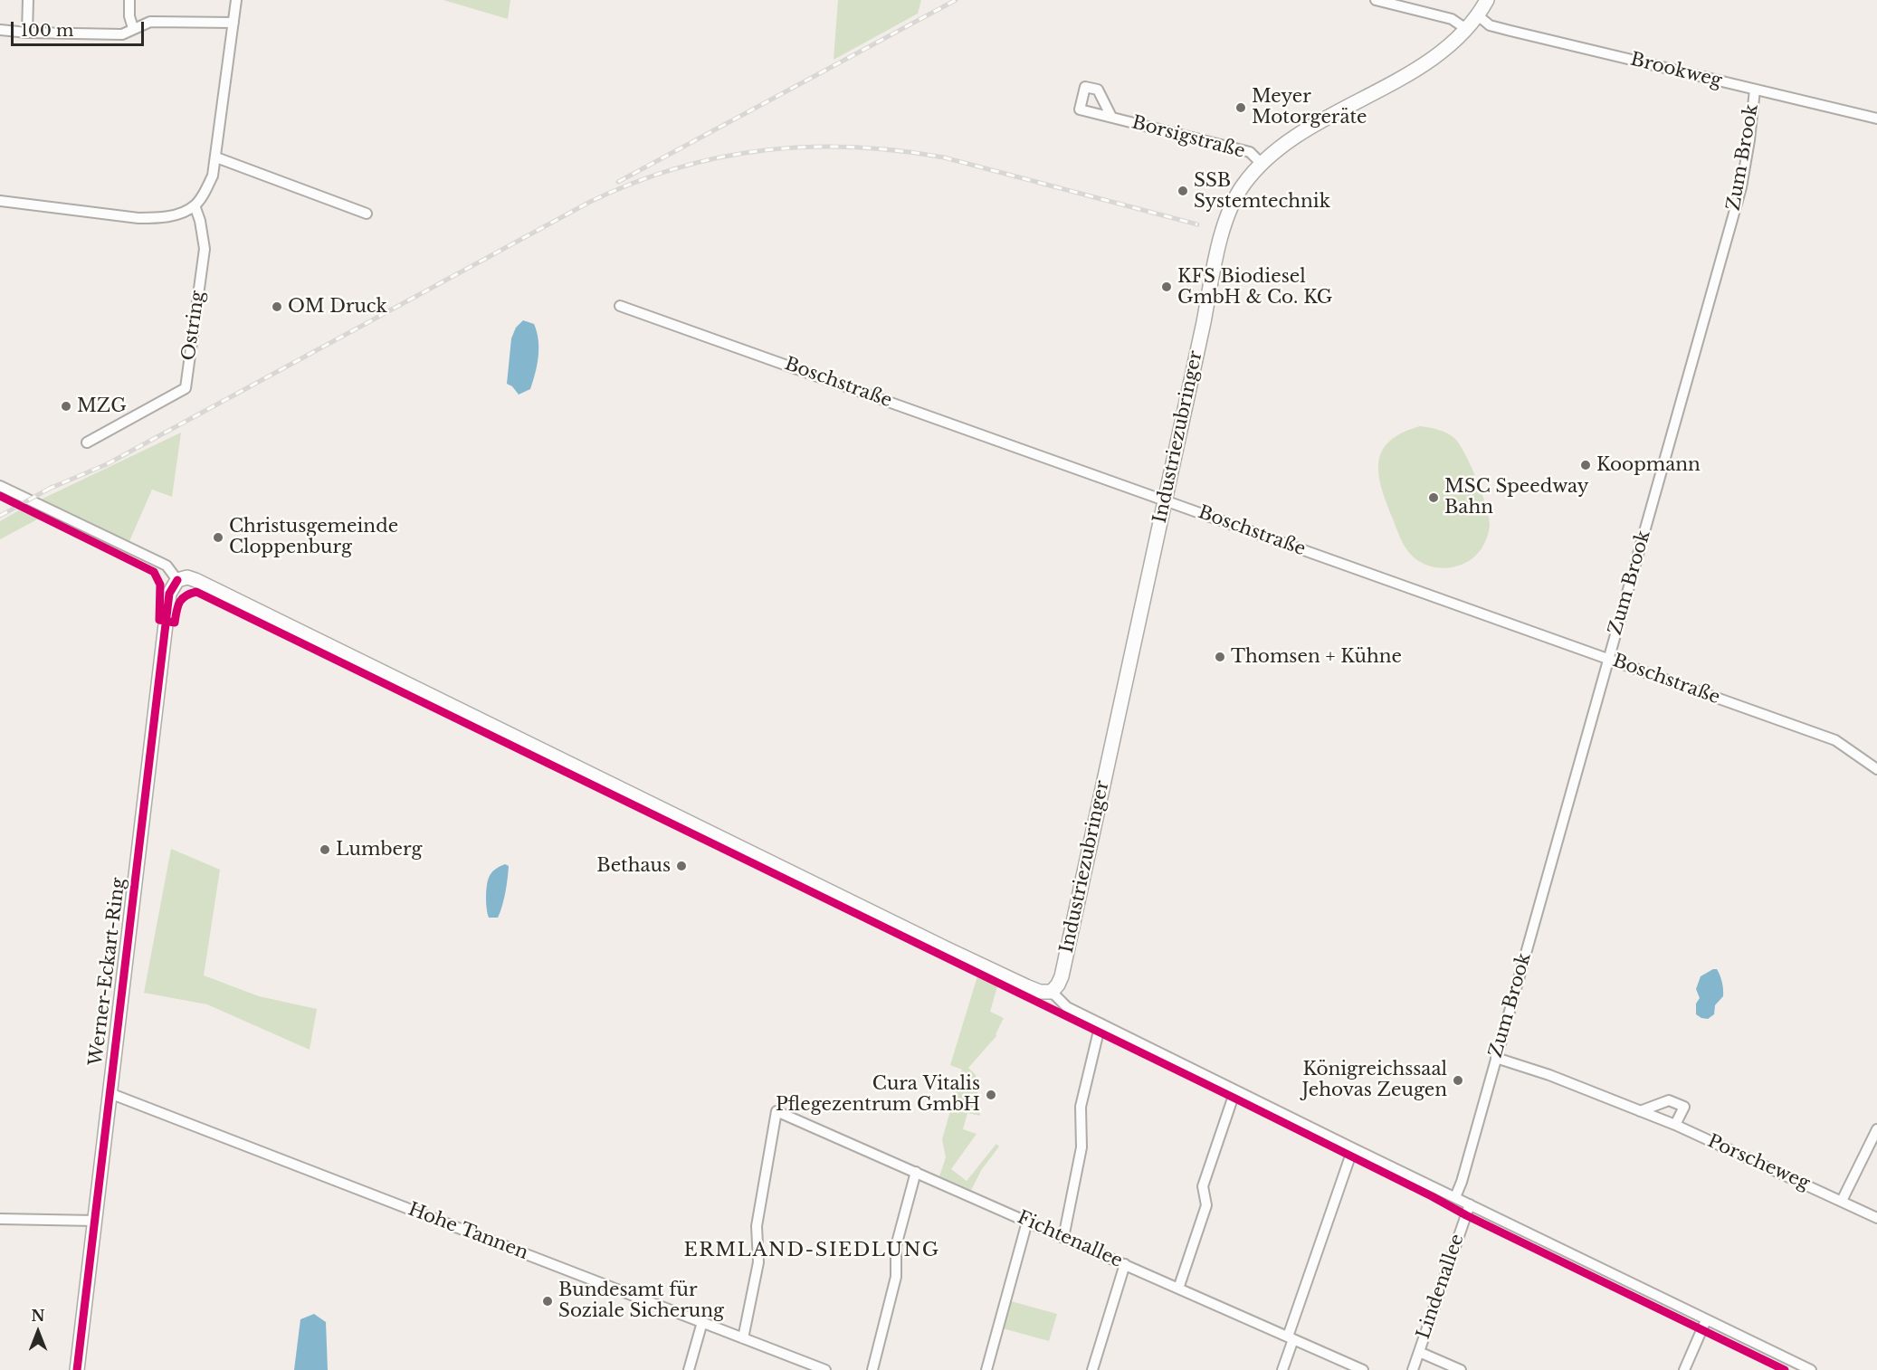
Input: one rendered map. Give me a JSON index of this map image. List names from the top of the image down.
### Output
{
  "streets": {
    "street": [
      "Brookweg",
      "Borsigstraße",
      "Zum Brook",
      "Ostring",
      "Boschstraße",
      "Industriezubringer",
      "Werner-Eckart-Ring",
      "Porscheweg",
      "Hohe Tannen",
      "Fichtenallee",
      "Lindenallee"
    ]
  },
  "crossings": [
    ["Brookweg", "Zum Brook"],
    ["Brookweg", "Industriezubringer"],
    ["Borsigstraße", "Industriezubringer"],
    ["Zum Brook", "Boschstraße"],
    ["Zum Brook", "Porscheweg"],
    ["Boschstraße", "Industriezubringer"],
    ["Werner-Eckart-Ring", "Hohe Tannen"],
    ["Hohe Tannen", "Fichtenallee"]
  ],
  "districts": ["ERMLAND-SIEDLUNG"],
  "places": [
    "Meyer Motorgeräte",
    "SSB Systemtechnik",
    "KFS Biodiesel GmbH & Co. KG",
    "OM Druck",
    "MZG",
    "Koopmann",
    "MSC Speedway Bahn",
    "Christusgemeinde Cloppenburg",
    "Thomsen + Kühne",
    "Lumberg",
    "Bethaus",
    "Königreichssaal Jehovas Zeugen",
    "Cura Vitalis Pflegezentrum GmbH",
    "Bundesamt für Soziale Sicherung"
  ],
  "scale_bar": "100 m",
  "north": "top"
}
